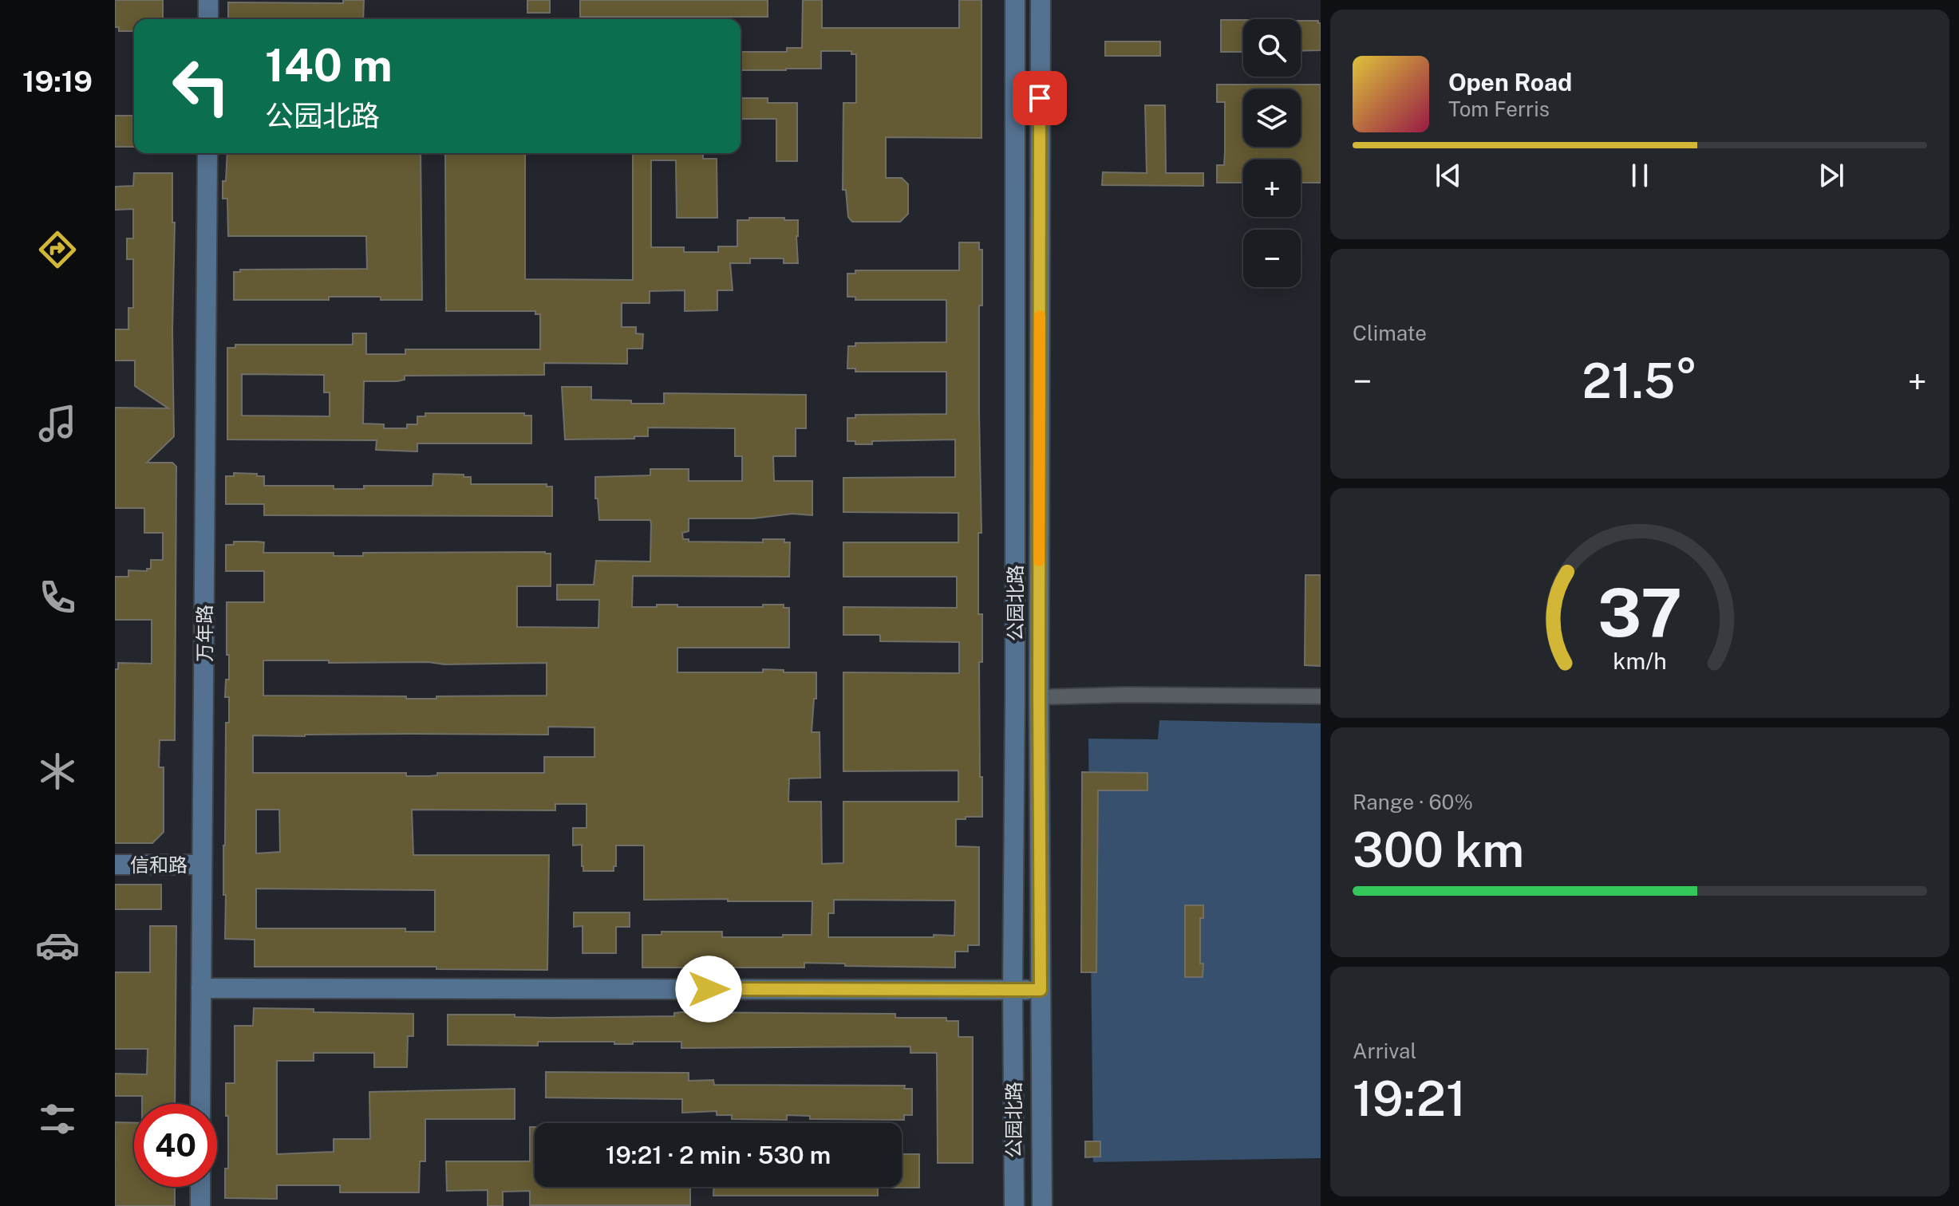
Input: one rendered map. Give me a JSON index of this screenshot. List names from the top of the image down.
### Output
{
  "streets": {
    "main road": ["公园北路", "万年路", "信和路"]
  },
  "crossings": [
    ["万年路", "信和路"]
  ],
  "page": {
    "tabs": "19:19",
    "map_buttons": ["+", "−"],
    "turn": ["140 m", "公园北路"],
    "song": ["Open Road", "Tom Ferris"],
    "tile": [
      "Climate",
      ["Range · 60%", "300 km"],
      ["Arrival", "19:21"]
    ],
    "heat": ["−", "21.5°", "+"],
    "limit": "40",
    "trip": "19:21 · 2 min · 530 m",
    "gauge": ["37", "km/h"]
  }
}
